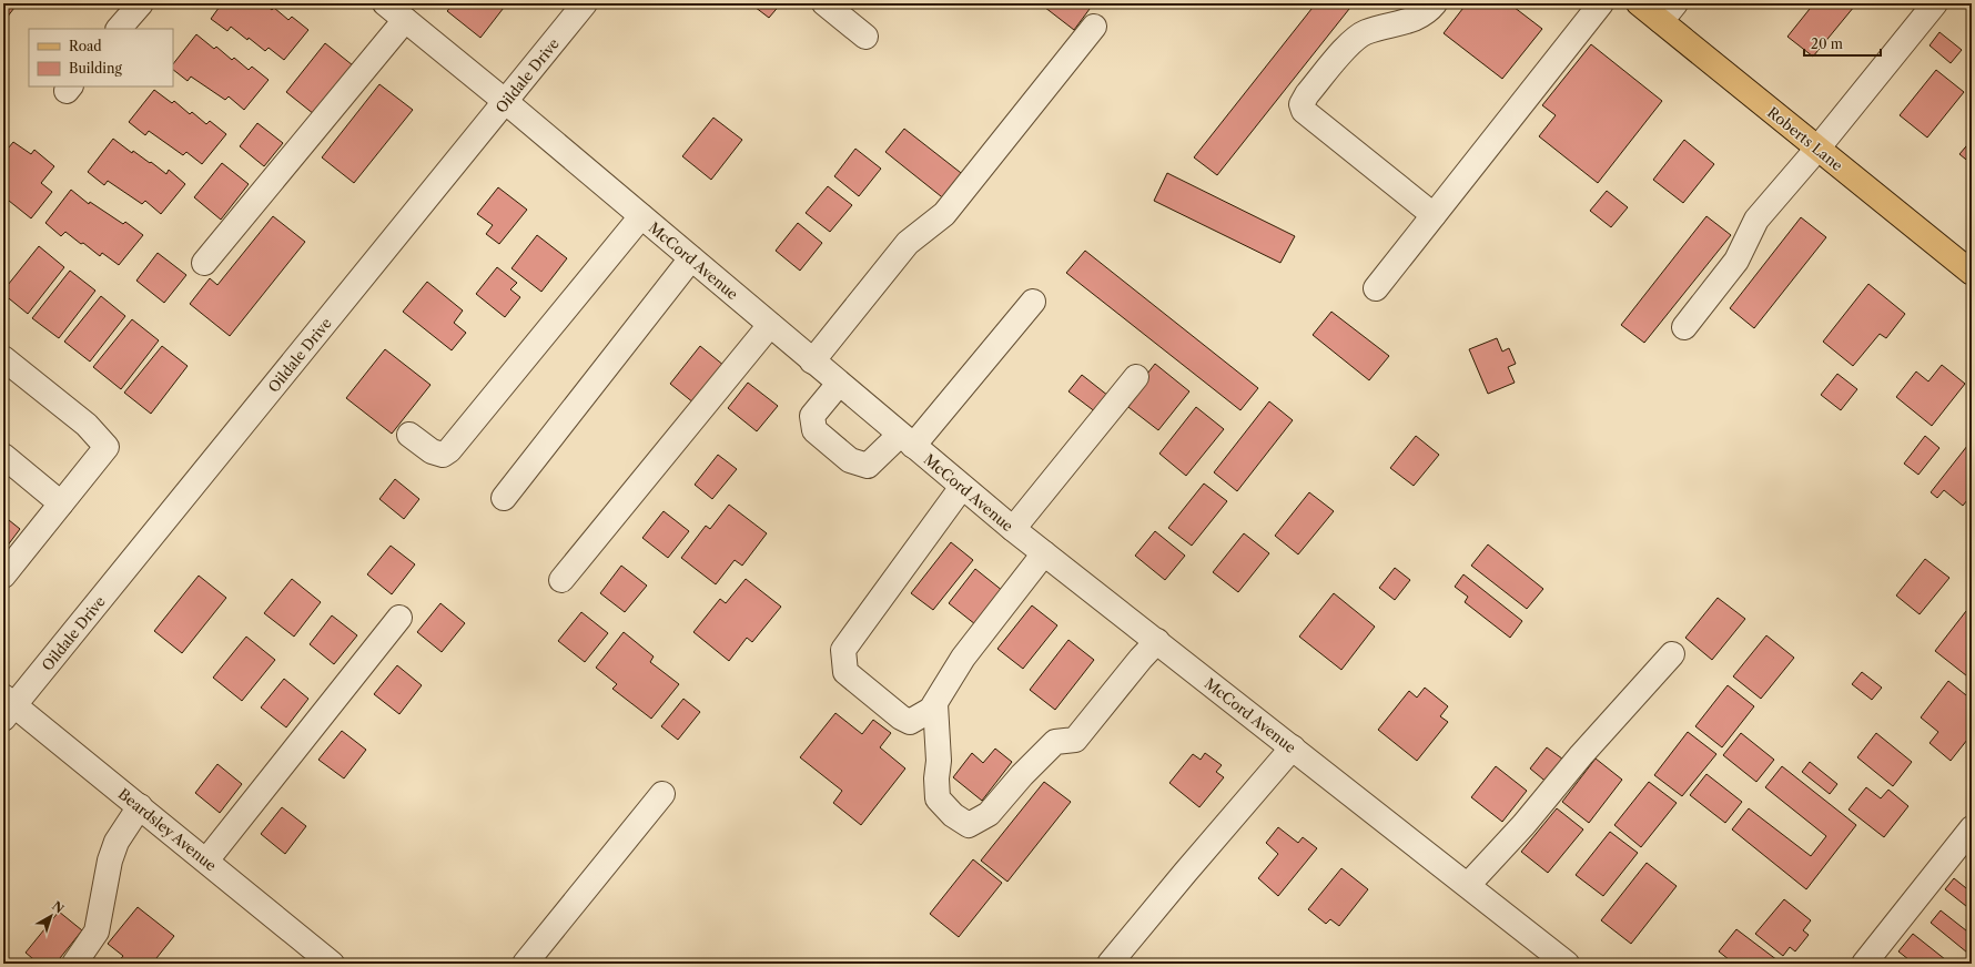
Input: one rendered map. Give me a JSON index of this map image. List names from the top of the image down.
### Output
{
  "streets": {
    "main road": ["Roberts Lane"],
    "street": ["Oildale Drive", "McCord Avenue", "Beardsley Avenue"]
  },
  "crossings": [
    ["Oildale Drive", "McCord Avenue"],
    ["Oildale Drive", "Beardsley Avenue"]
  ],
  "legend": ["Road", "Building"],
  "scale_bar": "20 m",
  "north": "top right"
}
